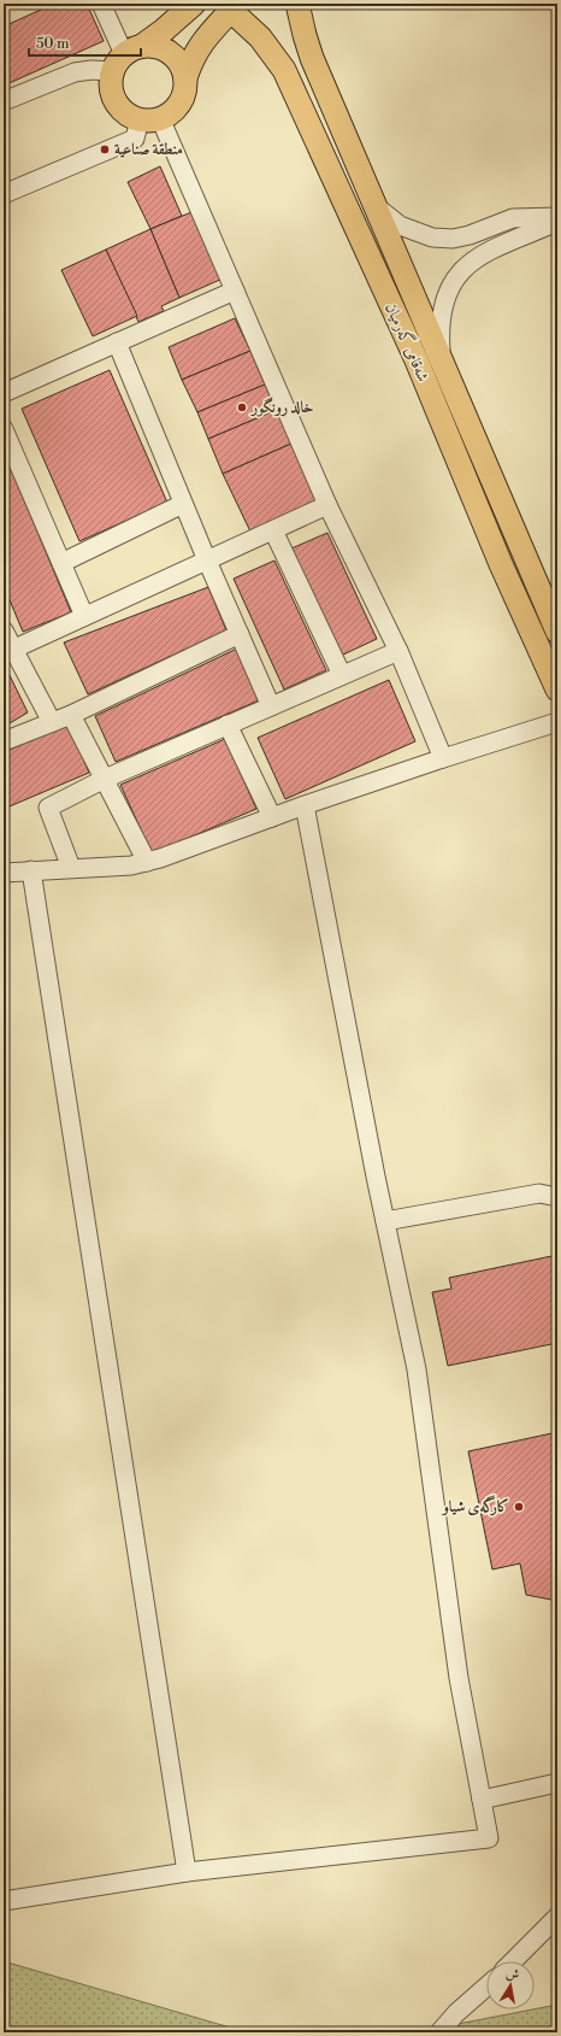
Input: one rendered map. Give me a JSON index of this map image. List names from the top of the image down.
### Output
{
  "streets": {
    "main road": ["شەقامی گەرمیان"]
  },
  "places": ["منطقة صناعية", "خالد رونگور", "کارگەی شیاو"],
  "scale_bar": "50 m",
  "north": "top"
}
